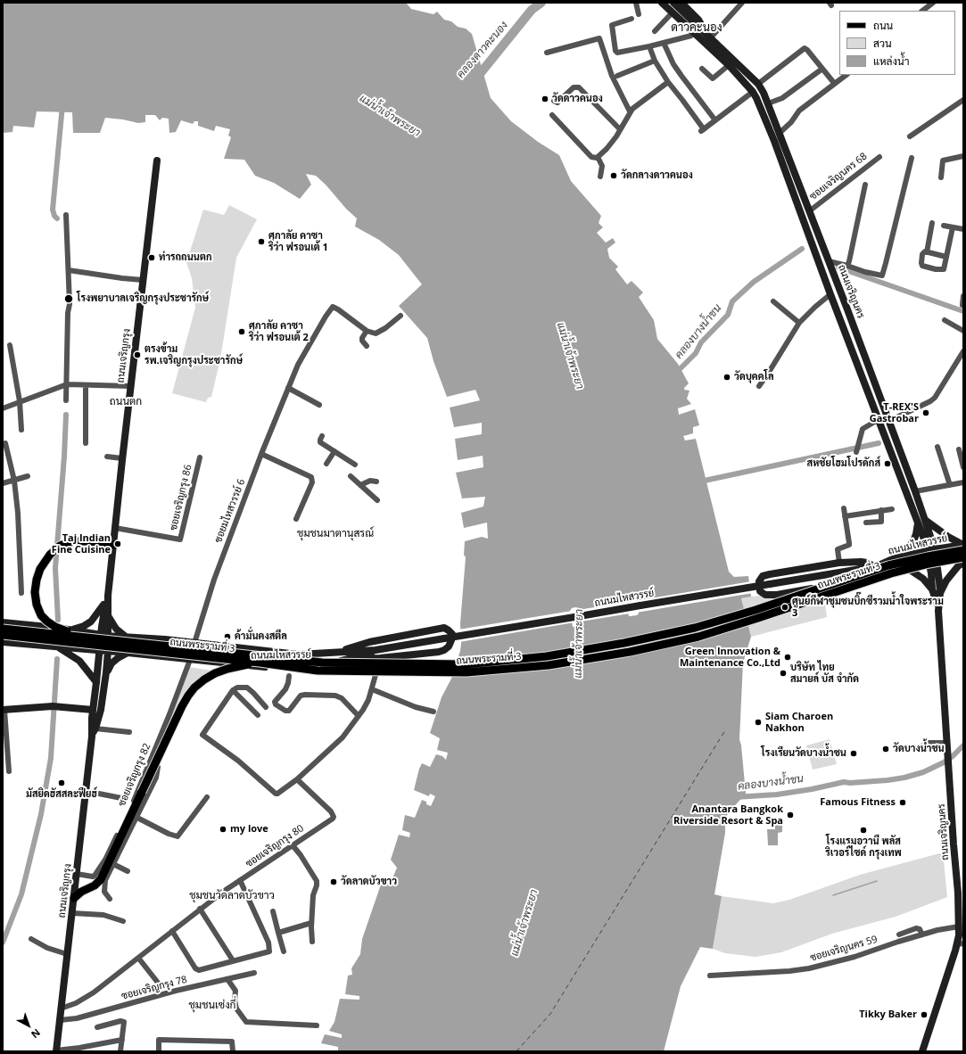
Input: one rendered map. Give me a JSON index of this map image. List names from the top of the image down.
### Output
{
  "streets": {
    "main road": [
      "ถนนเจริญนคร",
      "ถนนเจริญกรุง",
      "ถนนมไหสวรรย์",
      "ถนนพระรามที่ 3"
    ],
    "street": [
      "ซอยเจริญนคร 68",
      "ซอยเจริญกรุง 86",
      "ซอยมไหสวรรย์ 6",
      "ซอยเจริญกรุง 82",
      "ซอยเจริญกรุง 80",
      "ซอยเจริญนคร 59",
      "ซอยเจริญกรุง 78"
    ]
  },
  "crossings": [
    ["ซอยเจริญนคร 68", "ถนนเจริญนคร"],
    ["ถนนเจริญนคร", "ถนนมไหสวรรย์"],
    ["ถนนเจริญนคร", "ซอยเจริญนคร 59"],
    ["ถนนเจริญกรุง", "ซอยเจริญกรุง 86"],
    ["ถนนเจริญกรุง", "ถนนมไหสวรรย์"],
    ["ถนนเจริญกรุง", "ซอยเจริญกรุง 82"],
    ["ถนนเจริญกรุง", "ซอยเจริญกรุง 80"],
    ["ถนนเจริญกรุง", "ซอยเจริญกรุง 78"],
    ["ซอยมไหสวรรย์ 6", "ถนนมไหสวรรย์"],
    ["ถนนมไหสวรรย์", "ซอยเจริญกรุง 82"]
  ],
  "districts": [
    "ดาวคะนอง",
    "ถนนตก",
    "ชุมชนมาตานุสรณ์",
    "ชุมชนวัดลาดบัวขาว",
    "ชุมชนเซ่งกี่"
  ],
  "water": ["คลองดาวคะนอง", "แม่น้ำเจ้าพระยา", "คลองบางน้ำชน"],
  "places": [
    "วัดดาวคนอง",
    "วัดกลางดาวคนอง",
    "ศุภาลัย คาซา ริว่า ฟรอนเต้ 1",
    "ท่ารถถนนตก",
    "โรงพยาบาลเจริญกรุงประชารักษ์",
    "ศุภาลัย คาซา ริว่า ฟรอนเต้ 2",
    "ตรงข้าม รพ.เจริญกรุงประชารักษ์",
    "วัดบุคคโล",
    "T-REX'S Gastrobar",
    "สหชัยโฮมโปรดักส์",
    "Taj Indian Fine Cuisine",
    "ศูนย์กีฬาชุมชนบิ๊กซีรวมน้ำใจพระราม 3",
    "ค้ามั่นคงสตีล",
    "Green Innovation & Maintenance Co.,Ltd",
    "บริษัท ไทย สมายล์ บัส จำกัด",
    "Siam Charoen Nakhon",
    "วัดบางน้ำชน",
    "โรงเรียนวัดบางน้ำชน",
    "มัสยิดฮัสสละฟียฮ์",
    "Famous Fitness",
    "Anantara Bangkok Riverside Resort & Spa",
    "my love",
    "โรงแรมอวานี พลัส ริเวอร์ไซด์ กรุงเทพ",
    "วัดลาดบัวขาว",
    "Tikky Baker"
  ],
  "legend": ["ถนน", "สวน", "แหล่งน้ำ"],
  "north": "bottom right"
}
